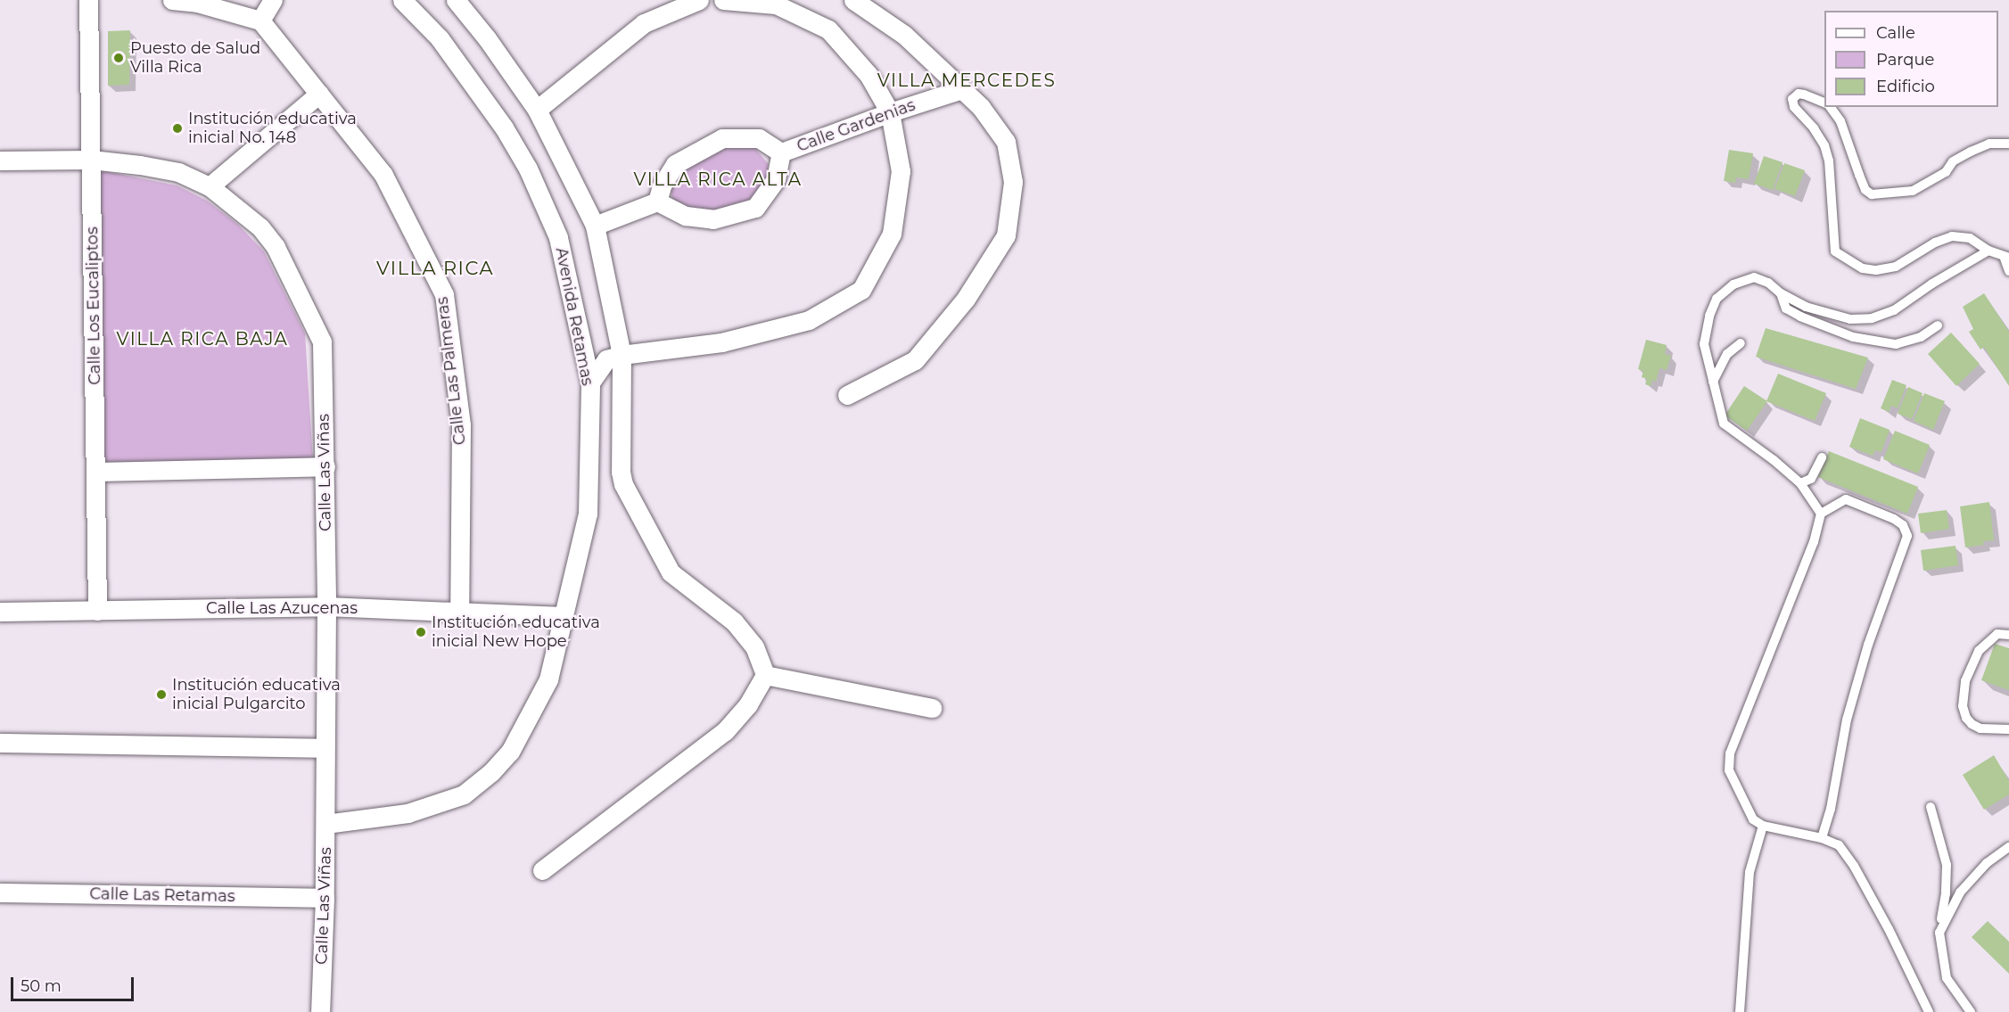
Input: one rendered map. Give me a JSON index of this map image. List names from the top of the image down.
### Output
{
  "streets": {
    "street": [
      "Calle Gardenias",
      "Calle Los Eucaliptos",
      "Avenida Retamas",
      "Calle Las Palmeras",
      "Calle Las Viñas",
      "Calle Las Azucenas",
      "Calle Las Retamas"
    ]
  },
  "crossings": [
    ["Calle Los Eucaliptos", "Calle Las Viñas"],
    ["Calle Los Eucaliptos", "Calle Las Azucenas"],
    ["Avenida Retamas", "Calle Las Viñas"],
    ["Avenida Retamas", "Calle Las Azucenas"],
    ["Calle Las Palmeras", "Calle Las Azucenas"],
    ["Calle Las Viñas", "Calle Las Azucenas"],
    ["Calle Las Viñas", "Calle Las Retamas"]
  ],
  "districts": [
    "VILLA MERCEDES",
    "VILLA RICA ALTA",
    "VILLA RICA",
    "VILLA RICA BAJA"
  ],
  "places": [
    "Puesto de Salud Villa Rica",
    "Institución educativa inicial No. 148",
    "Institución educativa inicial New Hope",
    "Institución educativa inicial Pulgarcito"
  ],
  "legend": ["Calle", "Parque", "Edificio"],
  "scale_bar": "50 m"
}
